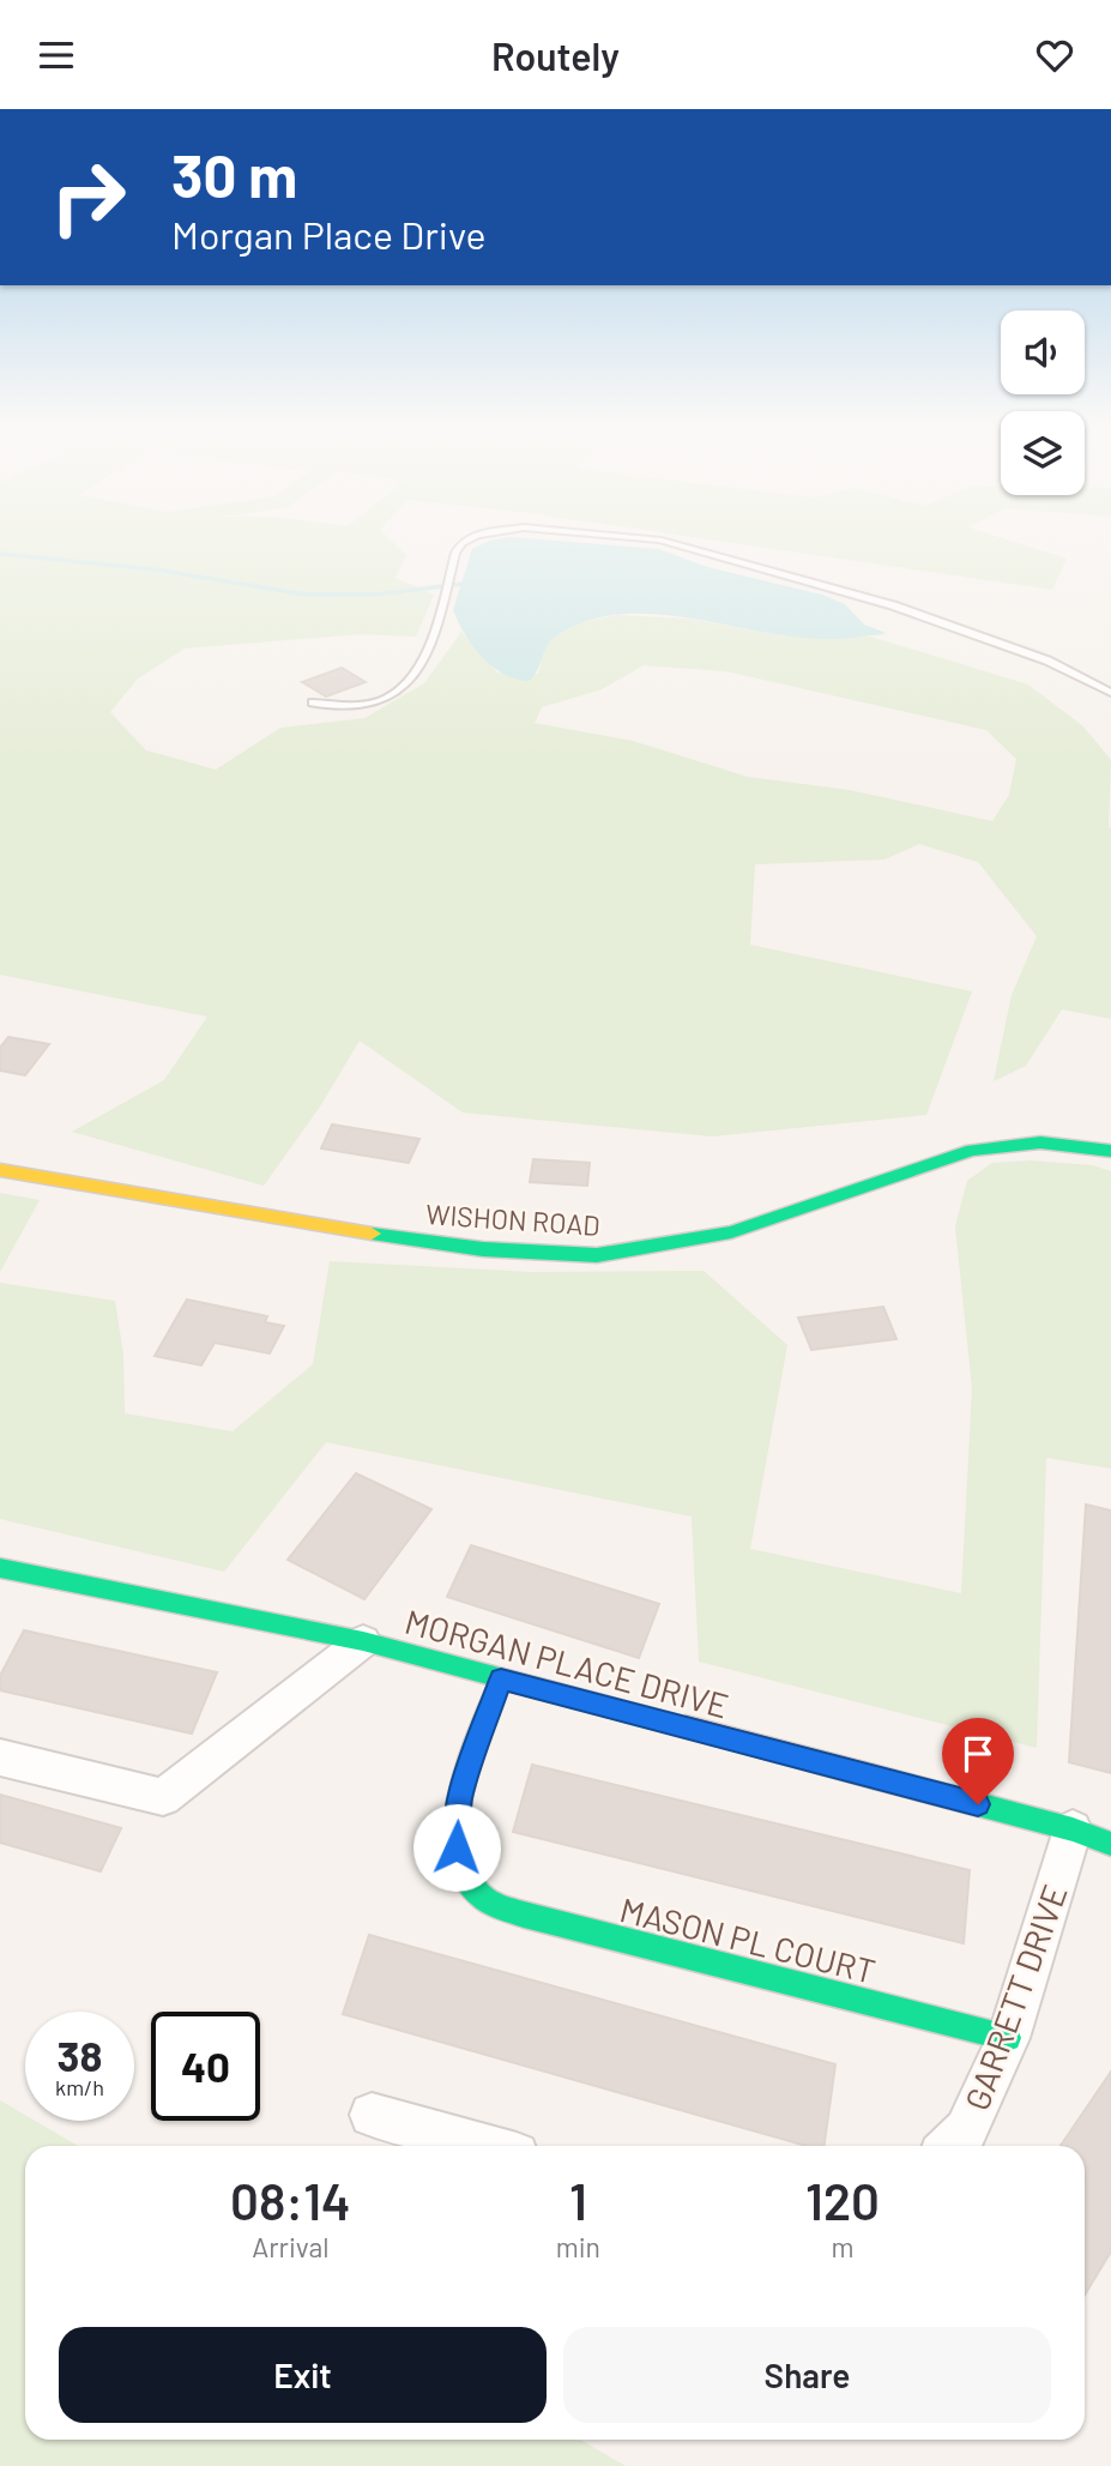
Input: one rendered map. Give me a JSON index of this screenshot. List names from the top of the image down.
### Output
{
  "streets": {
    "street": [
      "WISHON ROAD",
      "MORGAN PLACE DRIVE",
      "MASON PL COURT",
      "GARRETT DRIVE"
    ]
  },
  "crossings": [
    ["MORGAN PLACE DRIVE", "MASON PL COURT"],
    ["MORGAN PLACE DRIVE", "GARRETT DRIVE"],
    ["MASON PL COURT", "GARRETT DRIVE"]
  ],
  "page": {
    "header": "Routely",
    "turn": ["30 m", "Morgan Place Drive"],
    "speed": "38 km/h",
    "limit": "40",
    "eta": [
      "08:14",
      "Arrival",
      "1",
      "min",
      "120",
      "m"
    ],
    "buttons": ["Exit", "Share"]
  }
}
